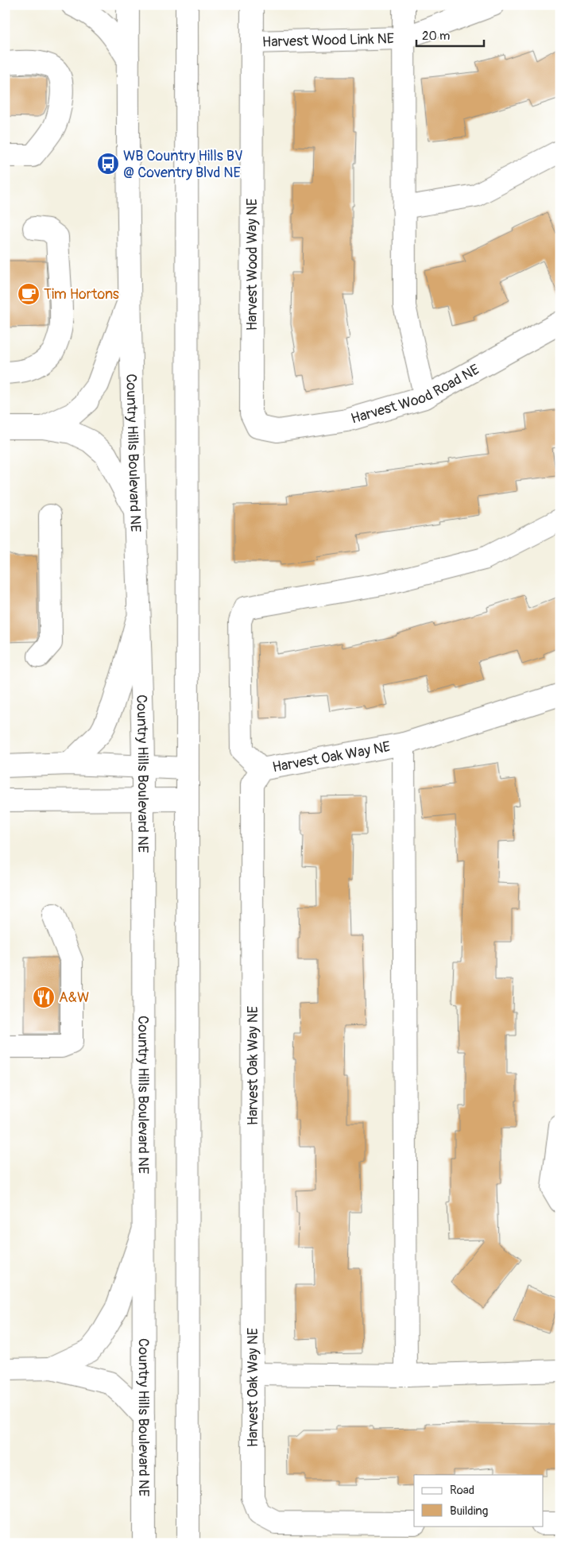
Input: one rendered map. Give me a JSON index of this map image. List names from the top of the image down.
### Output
{
  "streets": {
    "main road": [
      "Harvest Wood Link NE",
      "Harvest Wood Way NE",
      "Harvest Wood Road NE",
      "Country Hills Boulevard NE",
      "Harvest Oak Way NE"
    ]
  },
  "crossings": [
    ["Harvest Wood Link NE", "Harvest Wood Way NE"],
    ["Harvest Wood Way NE", "Harvest Wood Road NE"]
  ],
  "places": {
    "bus stop": ["WB Country Hills BV @ Coventry Blvd NE"],
    "cafe": ["Tim Hortons"],
    "restaurant": ["A&W"]
  },
  "legend": ["Road", "Building"],
  "scale_bar": "20 m"
}
